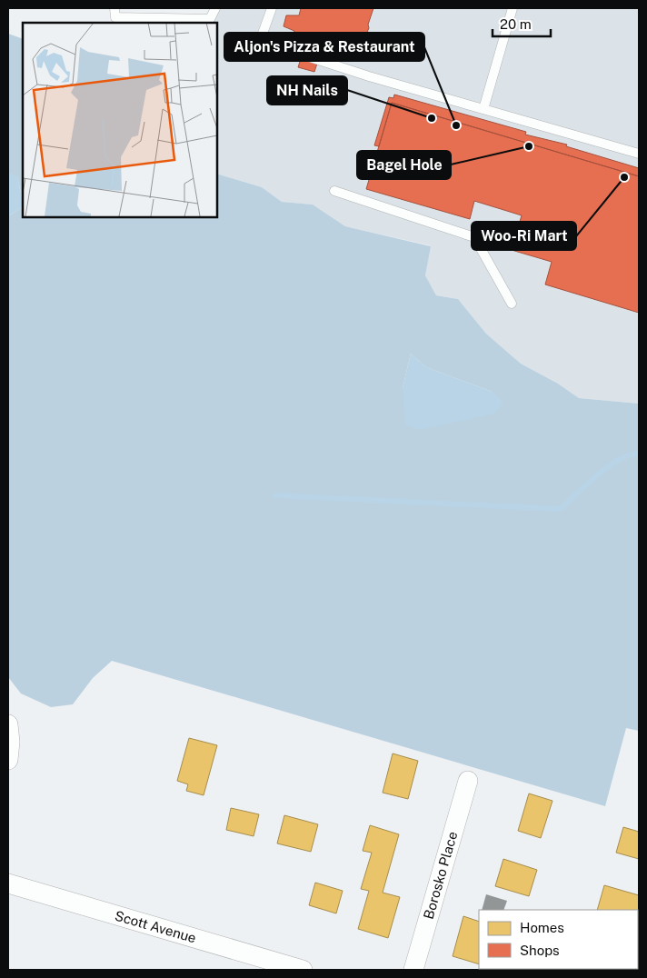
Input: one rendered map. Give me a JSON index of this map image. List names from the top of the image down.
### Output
{
  "streets": {
    "street": ["Borosko Place", "Scott Avenue"]
  },
  "places": [
    "NH Nails",
    "Aljon's Pizza & Restaurant",
    "Bagel Hole",
    "Woo-Ri Mart"
  ],
  "legend": ["Homes", "Shops"],
  "scale_bar": "20 m"
}
